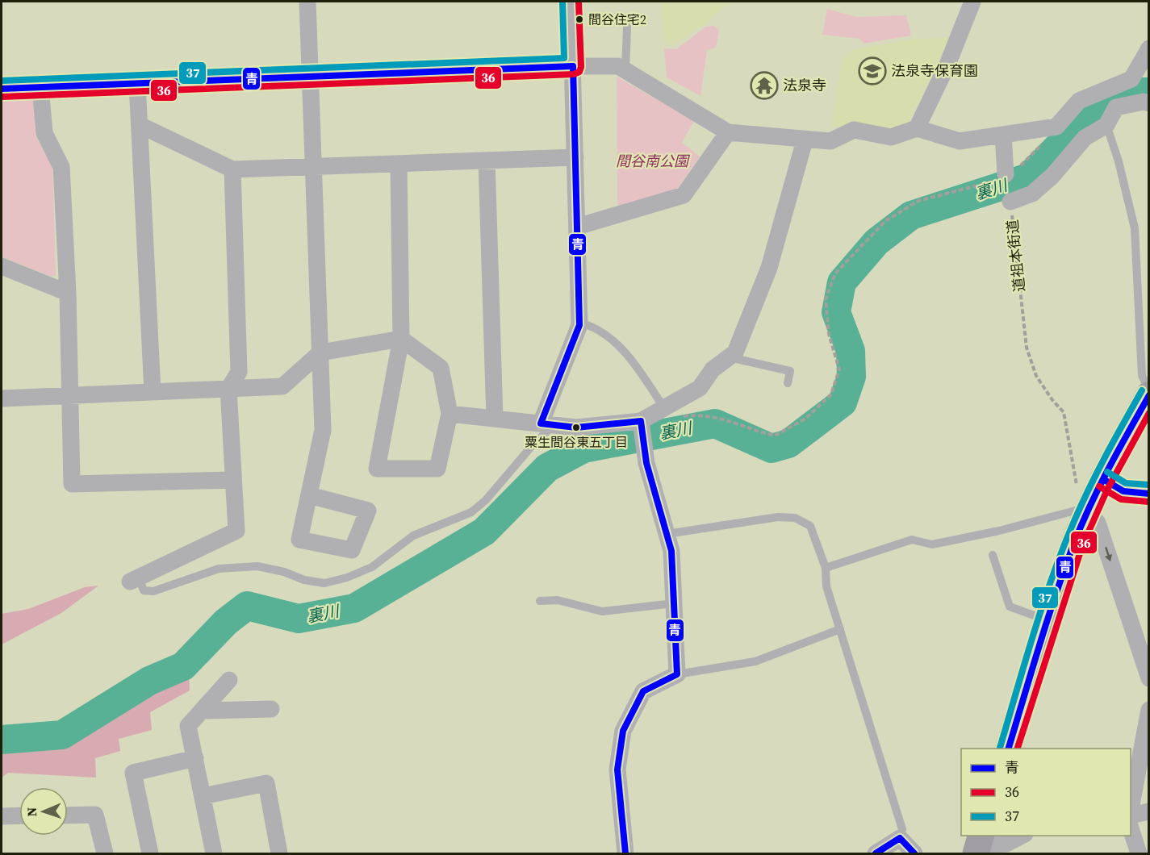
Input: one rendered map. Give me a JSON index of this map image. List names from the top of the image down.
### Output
{
  "streets": {
    "path": ["道祖本街道"]
  },
  "water": ["裏川"],
  "parks": ["間谷南公園"],
  "places": {
    "other": ["間谷住宅2", "粟生間谷東五丁目"],
    "school or university": ["法泉寺保育園"],
    "temple": ["法泉寺"]
  },
  "lines": ["transit line 36", "transit line 37", "transit line 青"],
  "legend": ["青", "36", "37"],
  "north": "left"
}
